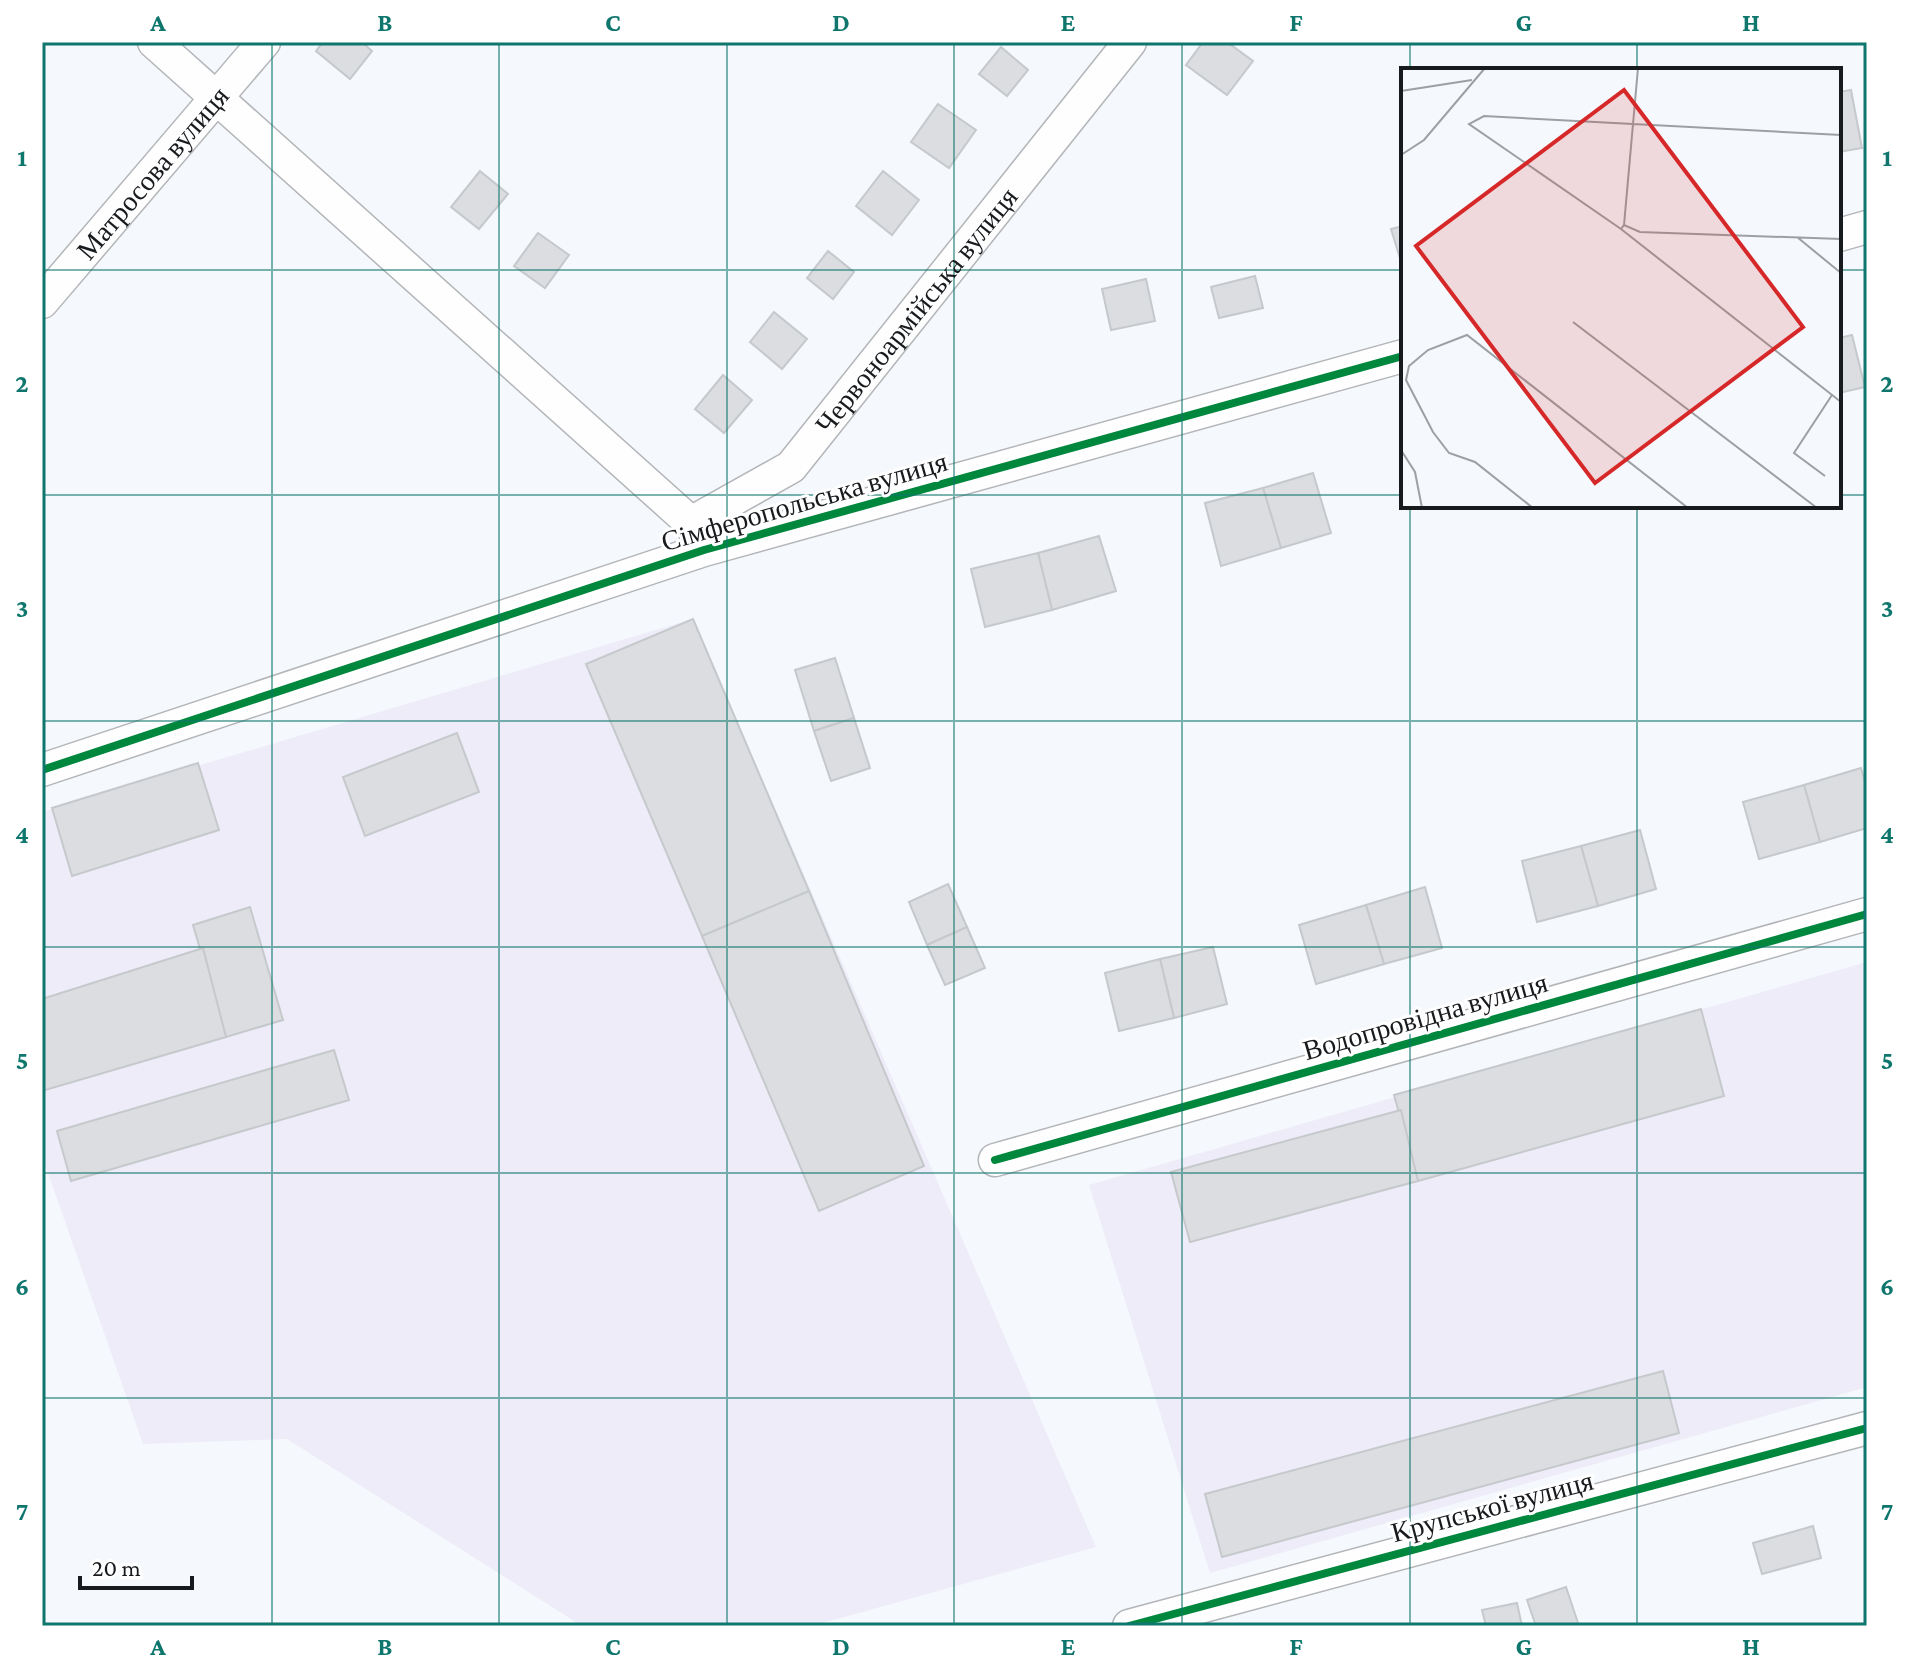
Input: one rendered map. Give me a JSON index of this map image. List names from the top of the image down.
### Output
{
  "streets": {
    "street": [
      "Матросова вулиця",
      "Червоноармійська вулиця",
      "Сімферопольська вулиця",
      "Водопровідна вулиця",
      "Крупської вулиця"
    ]
  },
  "crossings": [
    ["Червоноармійська вулиця", "Сімферопольська вулиця"]
  ],
  "scale_bar": "20 m",
  "grid": {
    "columns": [
      "A",
      "B",
      "C",
      "D",
      "E",
      "F",
      "G",
      "H"
    ],
    "rows": [
      "1",
      "2",
      "3",
      "4",
      "5",
      "6",
      "7"
    ]
  }
}
